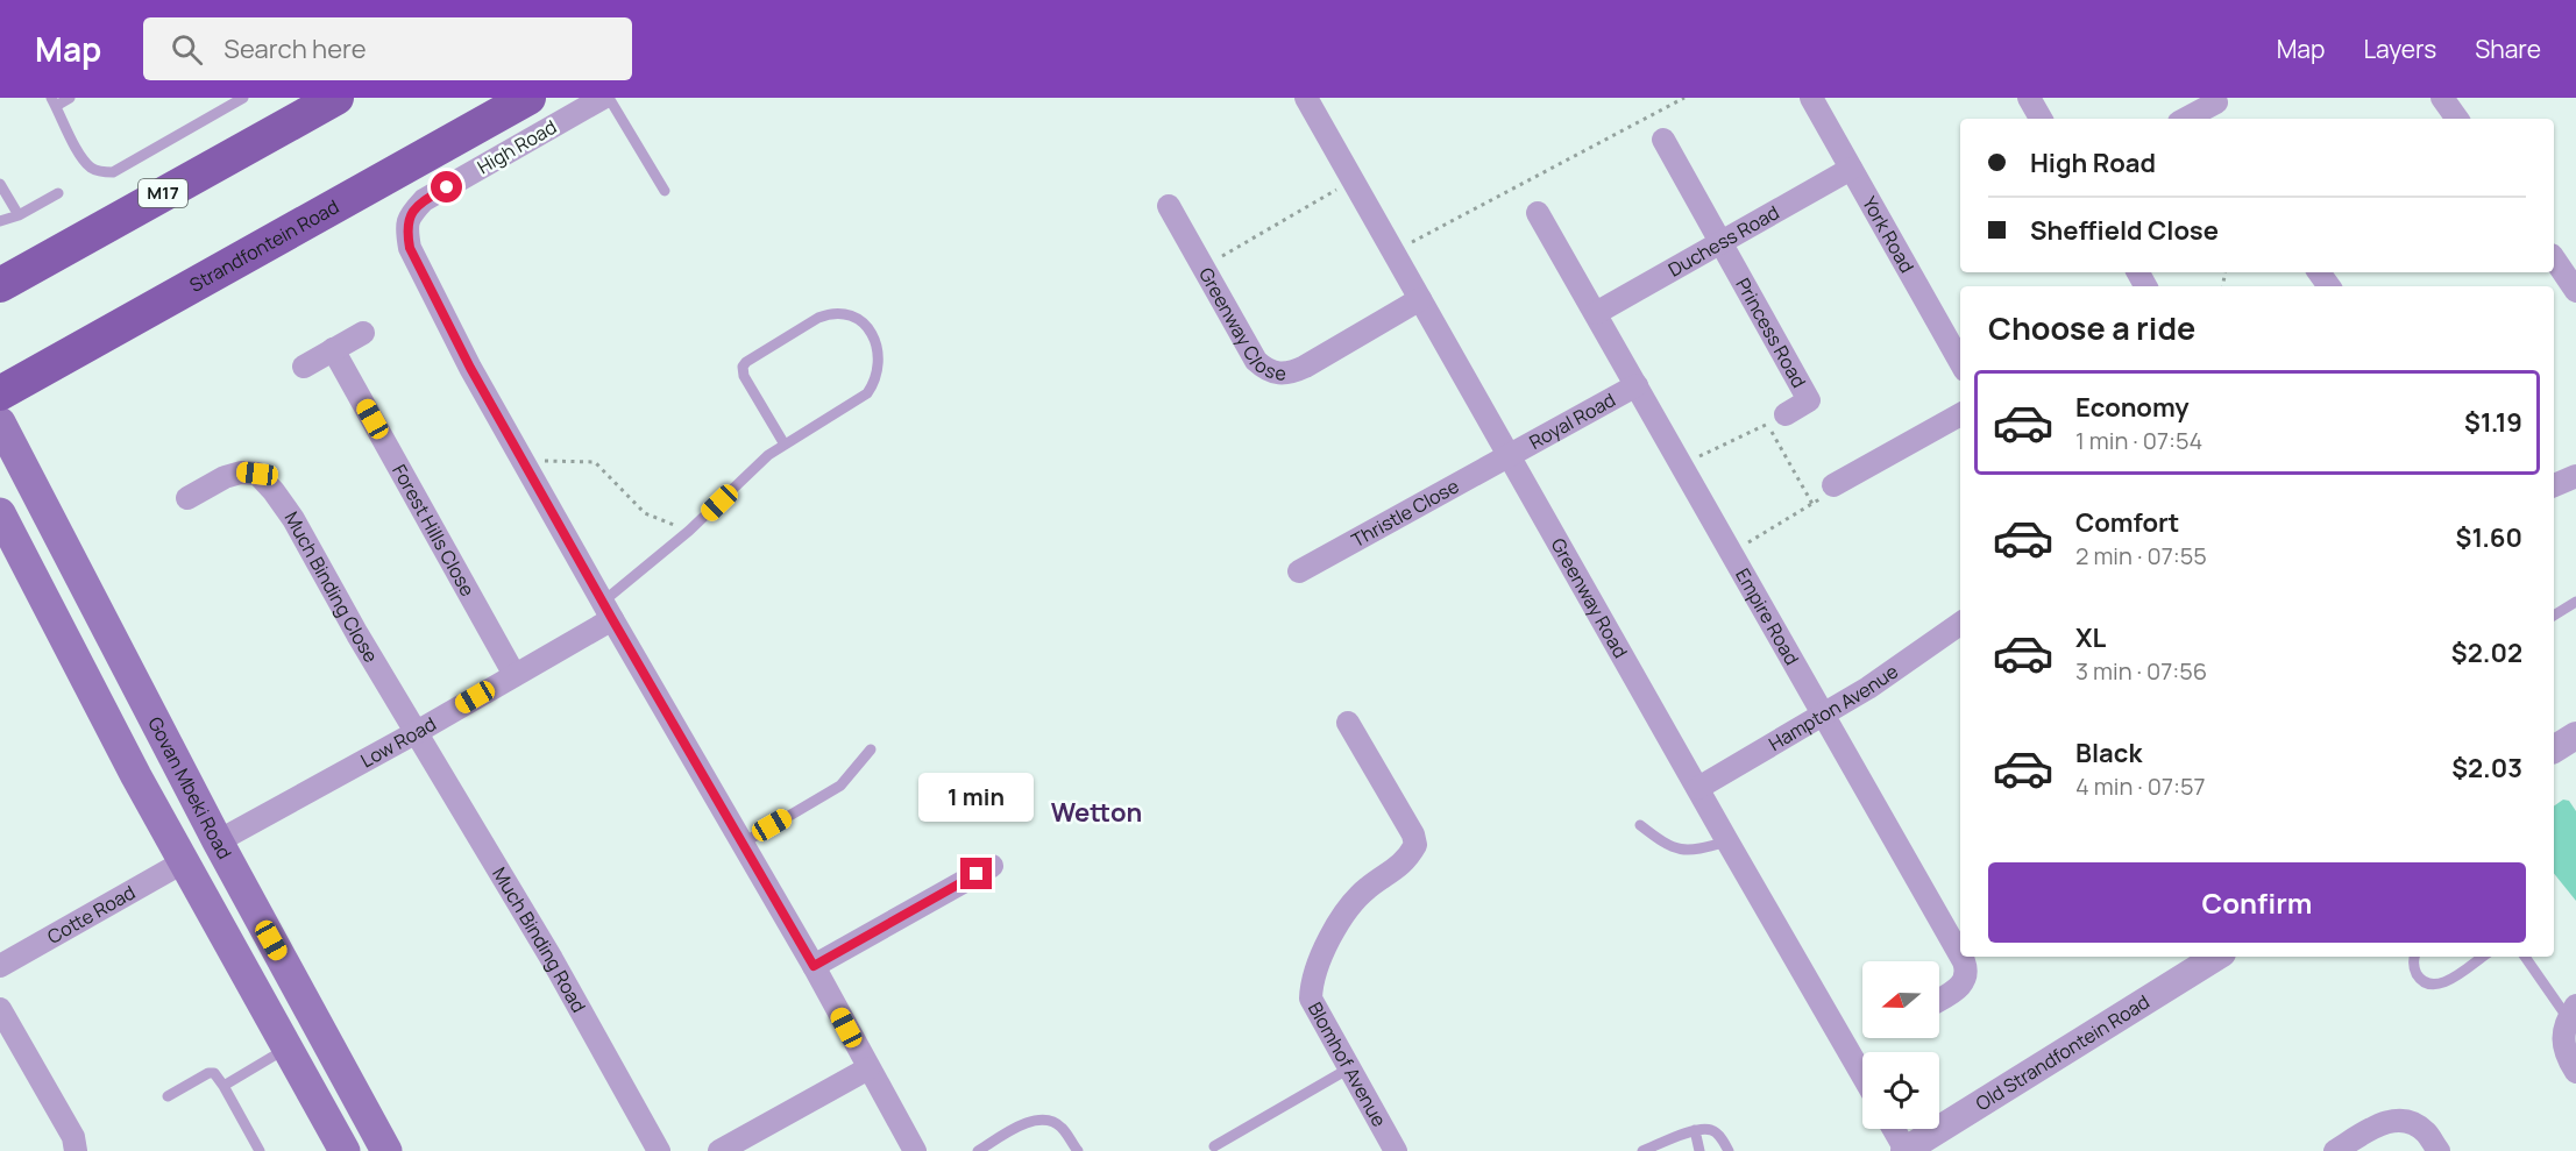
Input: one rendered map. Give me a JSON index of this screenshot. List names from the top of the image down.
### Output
{
  "streets": {
    "main road": ["M17", "Strandfontein Road", "Govan Mbeki Road"],
    "street": [
      "High Road",
      "York Road",
      "Duchess Road",
      "Greenway Close",
      "Princess Road",
      "Royal Road",
      "Thristle Close",
      "Forest Hills Close",
      "Much Binding Close",
      "Greenway Road",
      "Empire Road",
      "Hampton Avenue",
      "Low Road",
      "Cotte Road",
      "Much Binding Road",
      "Old Strandfontein Road",
      "Blomhof Avenue"
    ]
  },
  "crossings": [
    ["York Road", "Duchess Road"],
    ["Duchess Road", "Princess Road"],
    ["Duchess Road", "Empire Road"],
    ["Greenway Close", "Greenway Road"],
    ["Royal Road", "Thristle Close"],
    ["Royal Road", "Greenway Road"],
    ["Royal Road", "Empire Road"],
    ["Thristle Close", "Greenway Road"],
    ["Forest Hills Close", "Low Road"],
    ["Much Binding Close", "Low Road"],
    ["Much Binding Close", "Much Binding Road"],
    ["Greenway Road", "Hampton Avenue"],
    ["Empire Road", "Hampton Avenue"],
    ["Low Road", "Govan Mbeki Road"],
    ["Low Road", "Much Binding Road"]
  ],
  "districts": ["Wetton"],
  "north": "left",
  "page": {
    "header": "Map",
    "search": "Search here",
    "nav": ["Map", "Layers", "Share"],
    "banner": ["High Road", "Sheffield Close"],
    "heading": "Choose a ride",
    "list": [
      {
        "name": "Economy",
        "note": "1 min · 07:54",
        "value": "$1.19"
      },
      {
        "name": "Comfort",
        "note": "2 min · 07:55",
        "value": "$1.60"
      },
      {
        "name": "XL",
        "note": "3 min · 07:56",
        "value": "$2.02"
      },
      {
        "name": "Black",
        "note": "4 min · 07:57",
        "value": "$2.03"
      }
    ],
    "bubble": "1 min",
    "buttons": "Confirm"
  }
}
